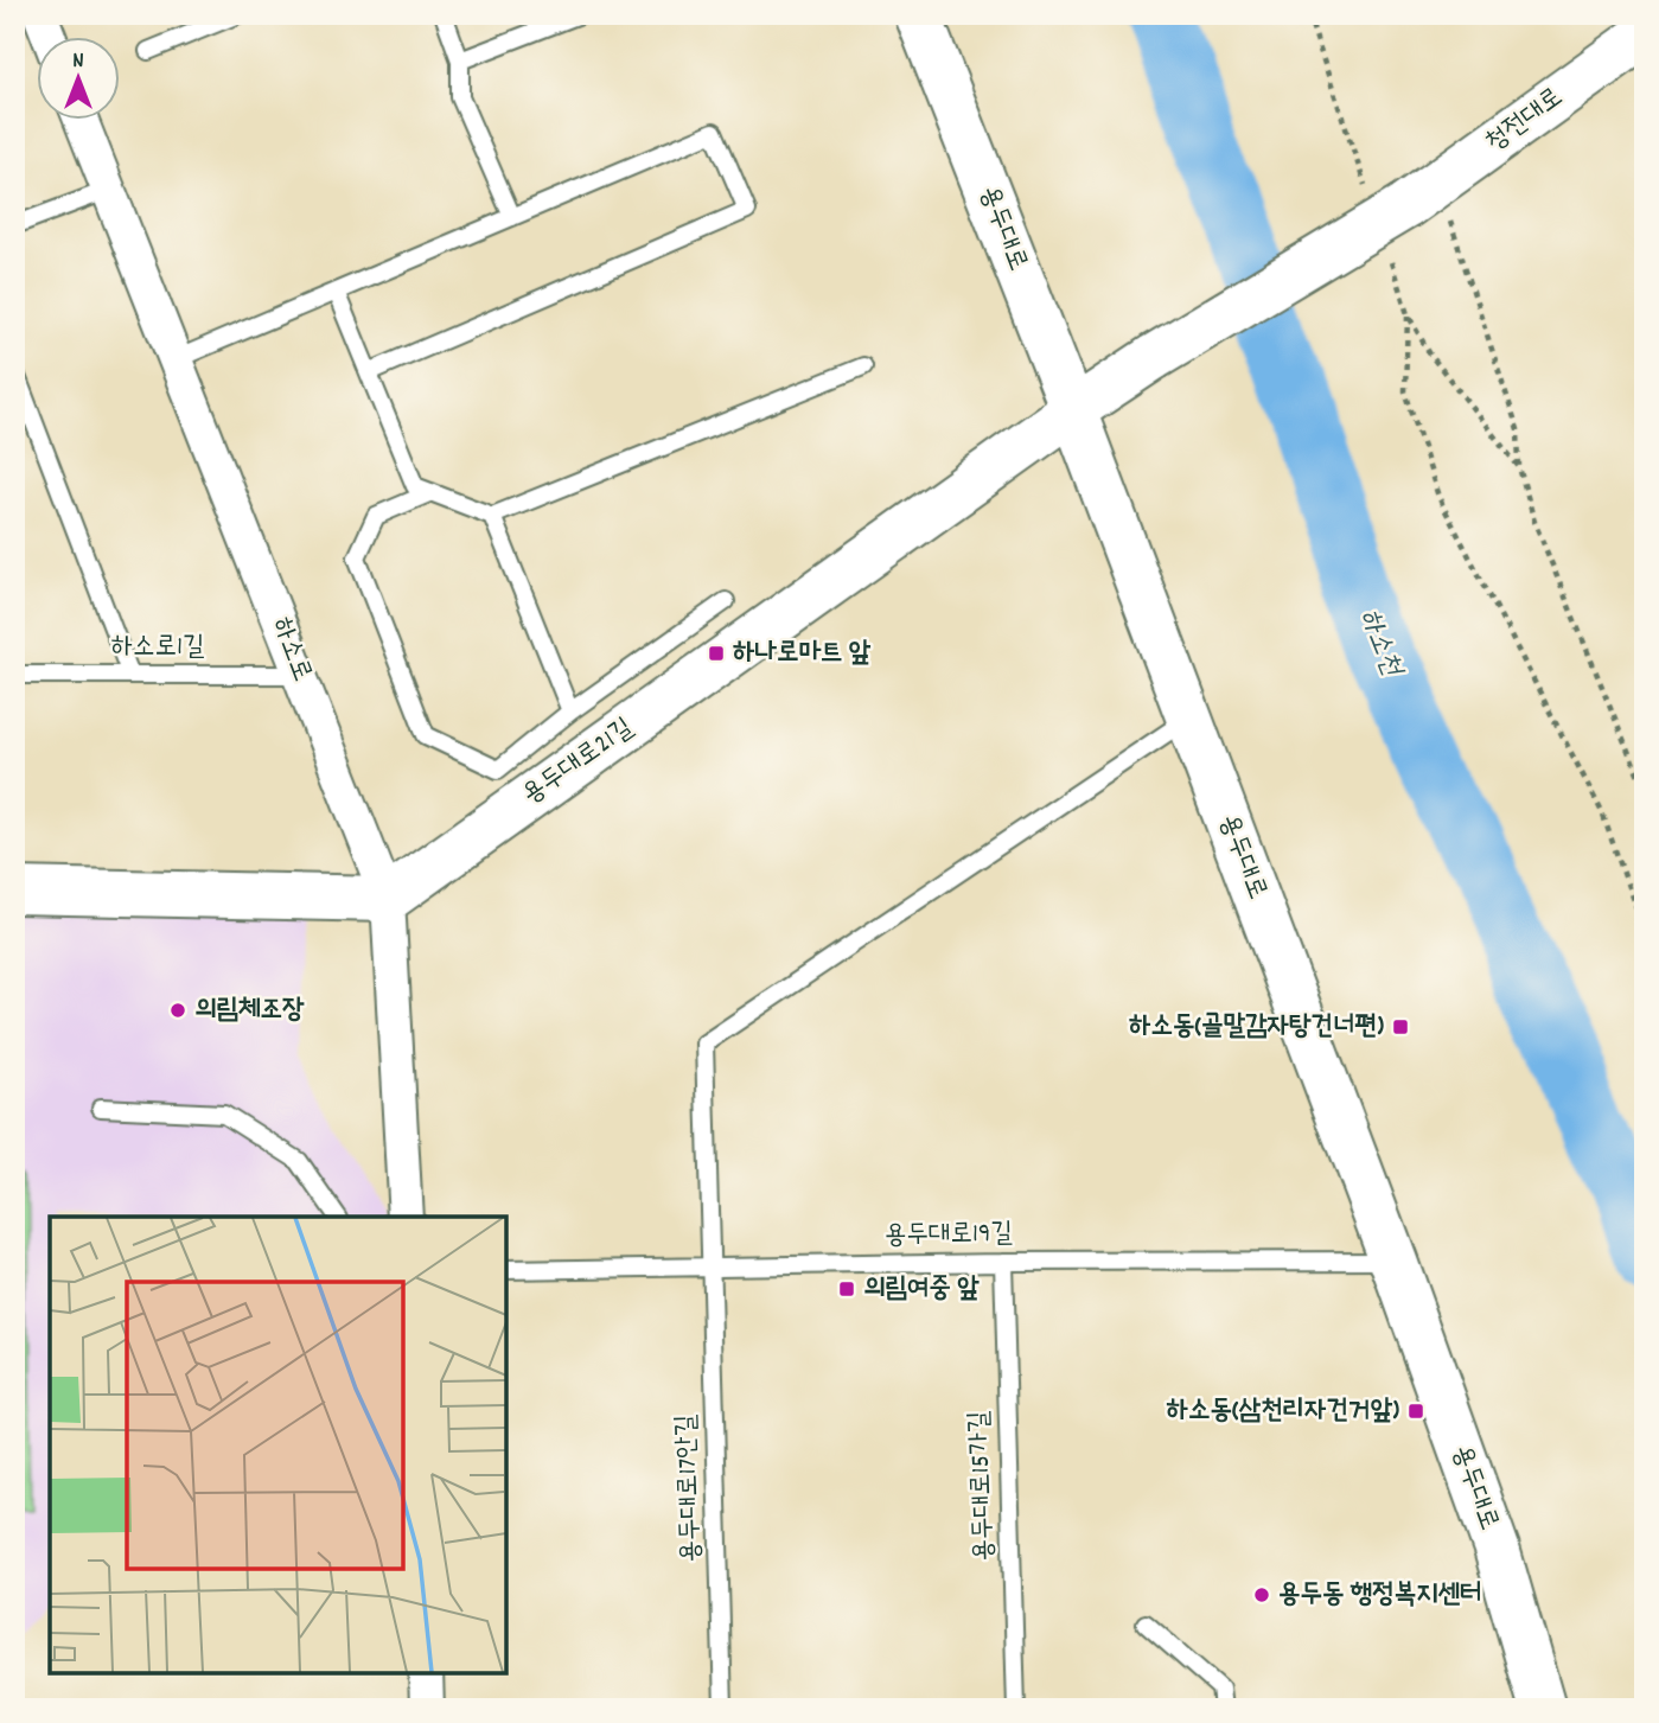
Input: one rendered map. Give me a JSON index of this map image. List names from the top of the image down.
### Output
{
  "streets": {
    "street": [
      "청전대로",
      "용두대로",
      "하소로",
      "용두대로21길"
    ],
    "lane": [
      "하소로1길",
      "용두대로19길",
      "용두대로15가길",
      "용두대로17안길"
    ]
  },
  "crossings": [
    ["청전대로", "용두대로"],
    ["청전대로", "용두대로21길"],
    ["용두대로", "용두대로21길"],
    ["용두대로", "용두대로19길"],
    ["용두대로", "용두대로17안길"],
    ["하소로1길", "하소로"],
    ["하소로", "용두대로21길"],
    ["용두대로19길", "용두대로15가길"],
    ["용두대로19길", "용두대로17안길"]
  ],
  "water": ["하소천"],
  "places": {
    "transit": [
      "하나로마트 앞",
      "하소동(골말감자탕건너편)",
      "의림여중 앞",
      "하소동(삼천리자건거앞)"
    ],
    "other": ["의림체조장", "용두동 행정복지센터"]
  },
  "north": "top"
}
